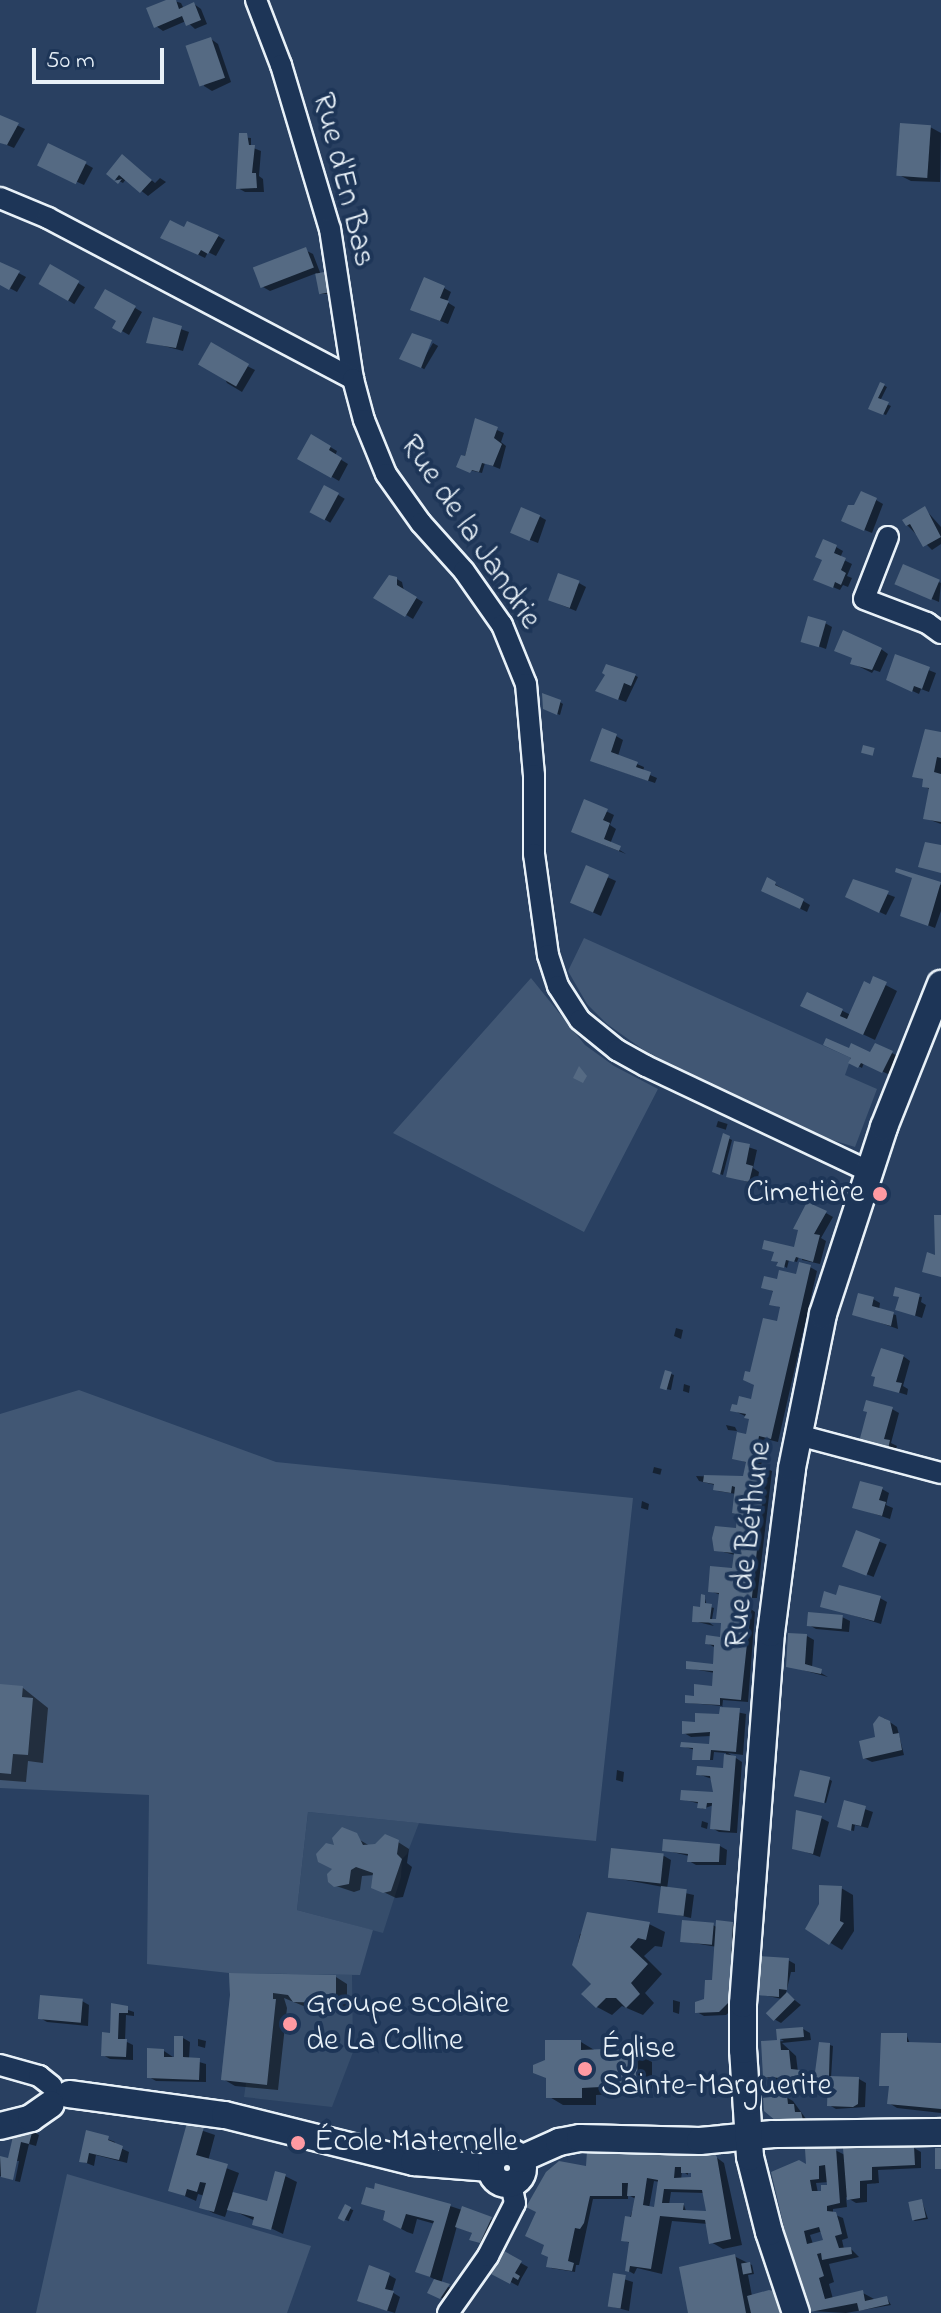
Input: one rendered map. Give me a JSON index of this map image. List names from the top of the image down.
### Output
{
  "streets": {
    "street": ["Rue d'En Bas", "Rue de la Jandrie", "Rue de Béthune"]
  },
  "crossings": [
    ["Rue d'En Bas", "Rue de la Jandrie"],
    ["Rue de la Jandrie", "Rue de Béthune"]
  ],
  "places": [
    "Cimetière",
    "Groupe scolaire de La Colline",
    "Église Sainte-Marguerite",
    "École Maternelle"
  ],
  "scale_bar": "50 m"
}
